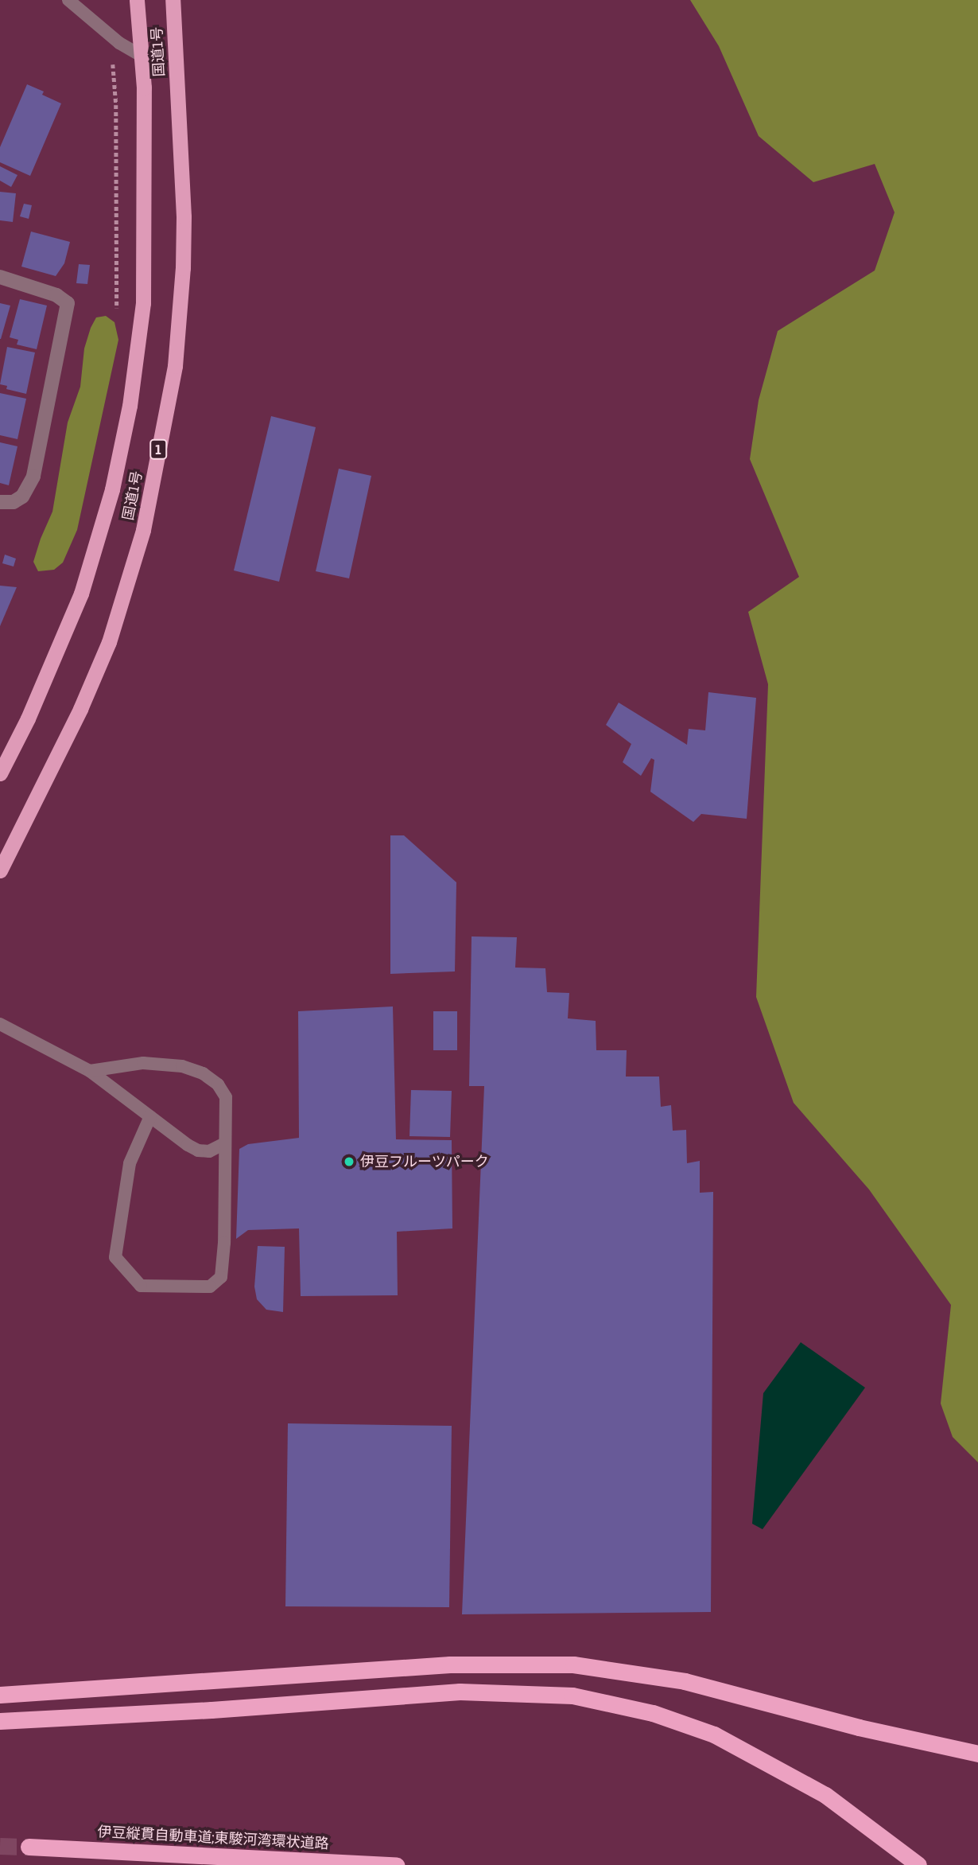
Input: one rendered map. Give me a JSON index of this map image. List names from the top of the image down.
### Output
{
  "streets": {
    "highway": ["国道1号", "1", "伊豆縦貫自動車道;東駿河湾環状道路"]
  },
  "places": ["伊豆フルーツパーク"]
}
